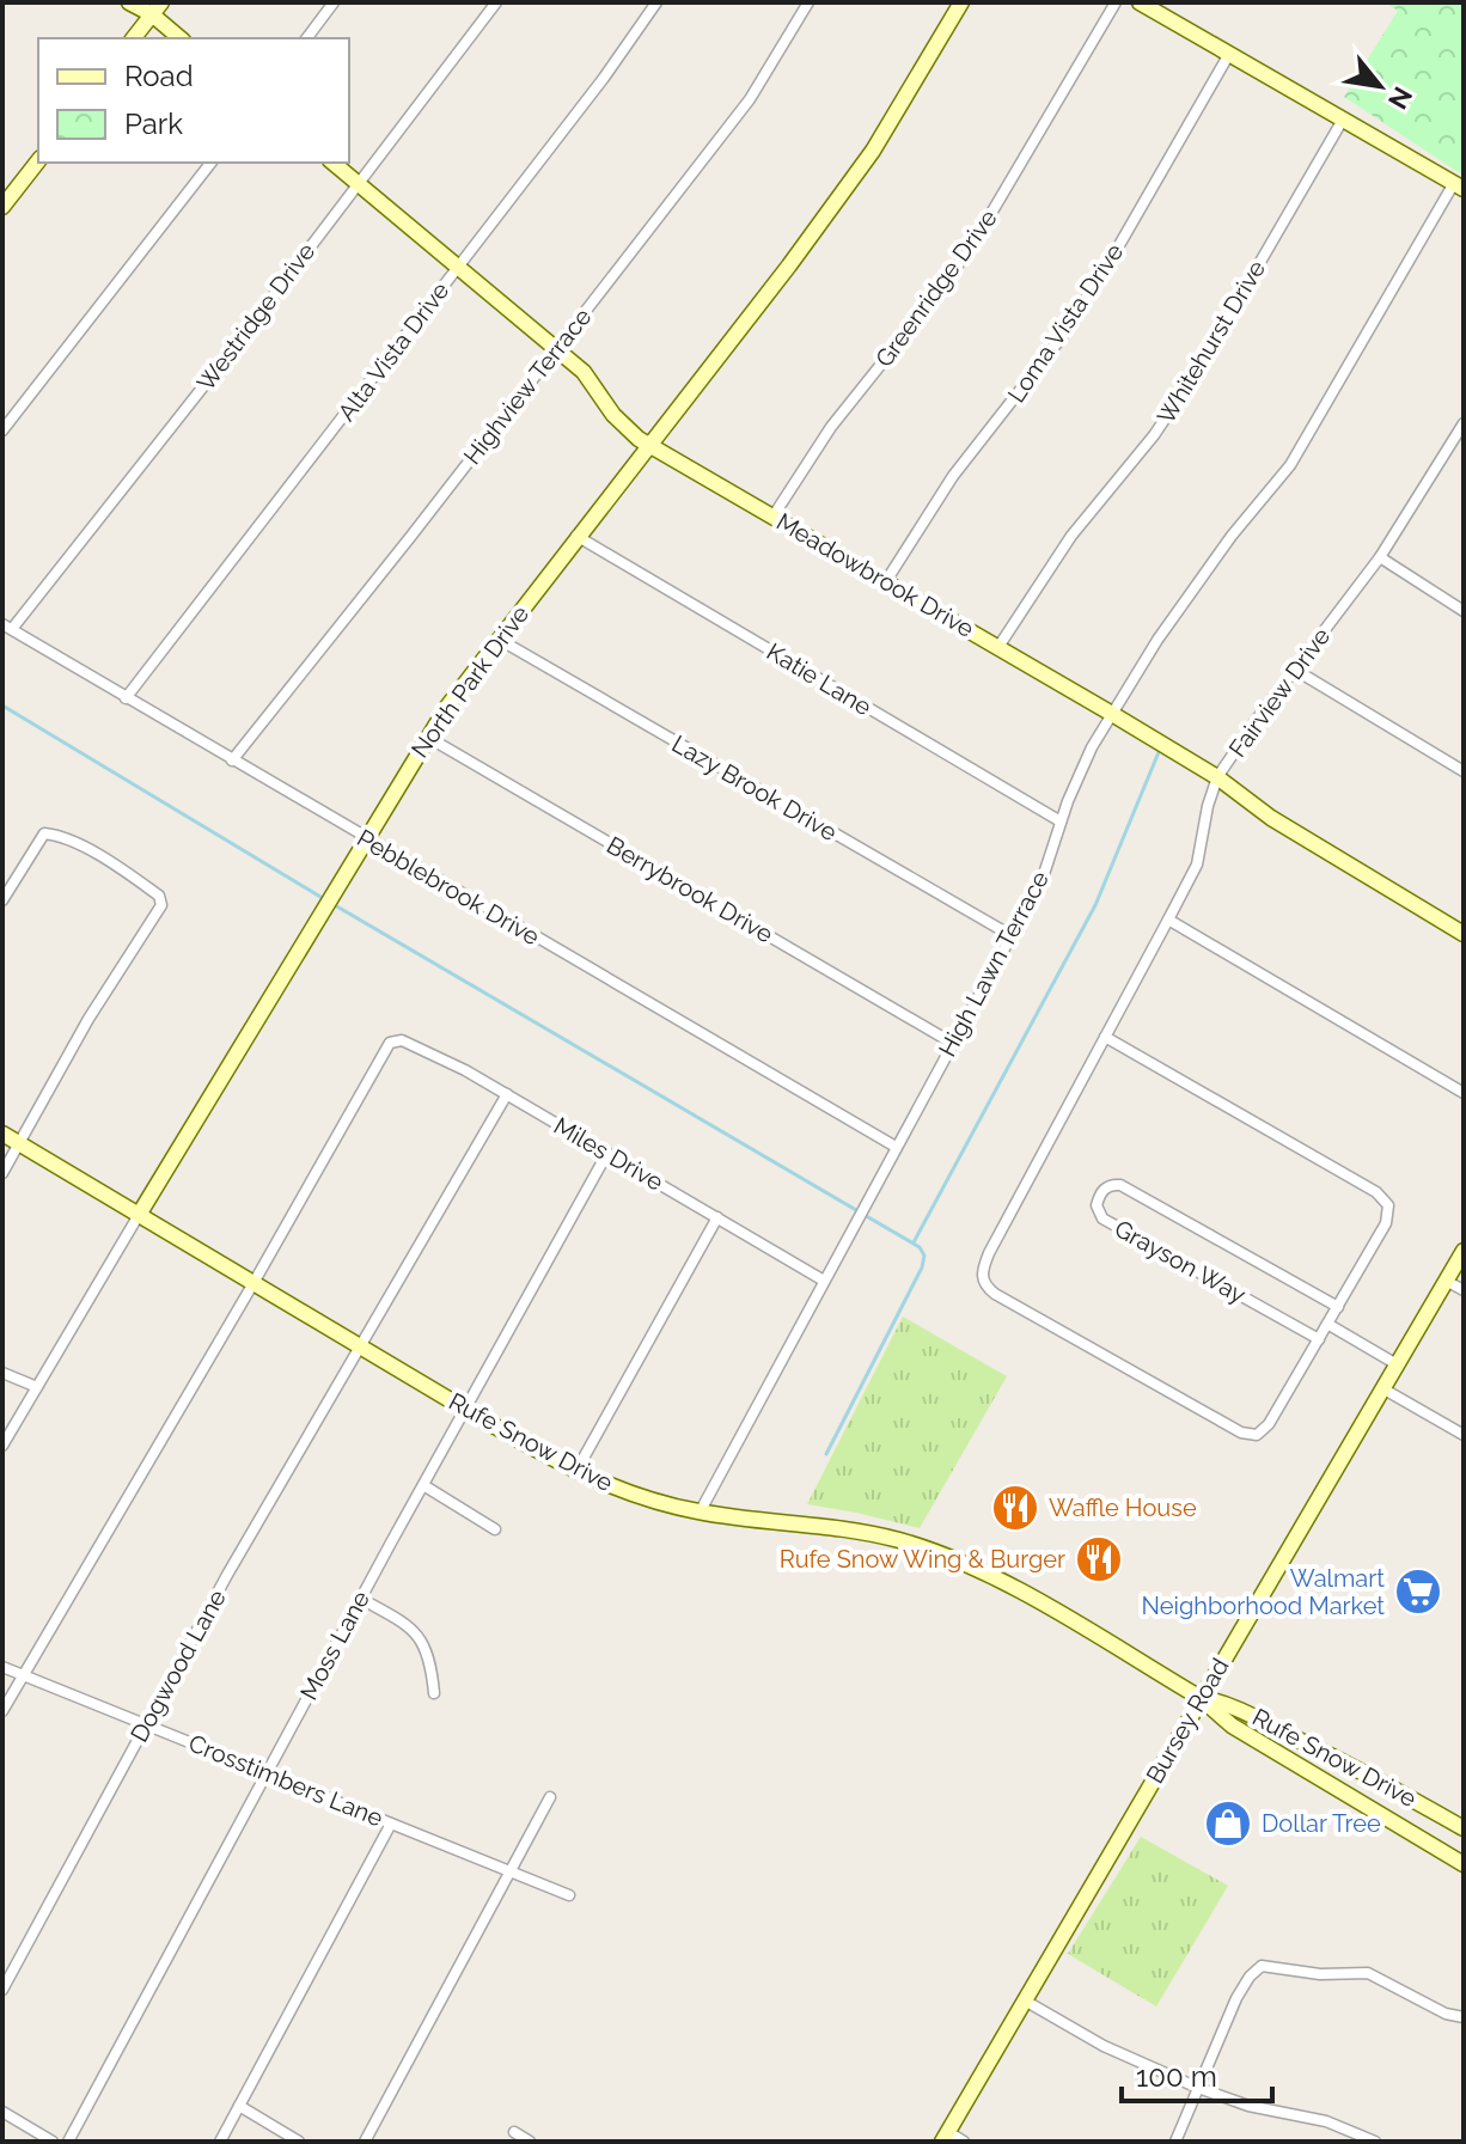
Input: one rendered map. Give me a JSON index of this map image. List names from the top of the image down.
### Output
{
  "streets": {
    "street": [
      "Greenridge Drive",
      "Westridge Drive",
      "Loma Vista Drive",
      "Whitehurst Drive",
      "Alta Vista Drive",
      "Highview Terrace",
      "Meadowbrook Drive",
      "Katie Lane",
      "North Park Drive",
      "Fairview Drive",
      "Lazy Brook Drive",
      "Pebblebrook Drive",
      "Berrybrook Drive",
      "High Lawn Terrace",
      "Miles Drive",
      "Grayson Way",
      "Rufe Snow Drive",
      "Moss Lane",
      "Dogwood Lane",
      "Bursey Road",
      "Crosstimbers Lane"
    ]
  },
  "crossings": [
    ["Greenridge Drive", "Meadowbrook Drive"],
    ["Westridge Drive", "Meadowbrook Drive"],
    ["Westridge Drive", "Pebblebrook Drive"],
    ["Loma Vista Drive", "Meadowbrook Drive"],
    ["Whitehurst Drive", "Meadowbrook Drive"],
    ["Alta Vista Drive", "Meadowbrook Drive"],
    ["Alta Vista Drive", "Pebblebrook Drive"],
    ["Highview Terrace", "Meadowbrook Drive"],
    ["Highview Terrace", "Pebblebrook Drive"],
    ["Meadowbrook Drive", "North Park Drive"],
    ["Meadowbrook Drive", "Fairview Drive"],
    ["Meadowbrook Drive", "High Lawn Terrace"],
    ["Katie Lane", "North Park Drive"],
    ["Katie Lane", "High Lawn Terrace"],
    ["North Park Drive", "Lazy Brook Drive"],
    ["North Park Drive", "Pebblebrook Drive"],
    ["North Park Drive", "Berrybrook Drive"],
    ["North Park Drive", "Rufe Snow Drive"],
    ["Fairview Drive", "Grayson Way"],
    ["Lazy Brook Drive", "High Lawn Terrace"],
    ["Pebblebrook Drive", "High Lawn Terrace"],
    ["Berrybrook Drive", "High Lawn Terrace"],
    ["High Lawn Terrace", "Miles Drive"],
    ["High Lawn Terrace", "Rufe Snow Drive"],
    ["Miles Drive", "Rufe Snow Drive"],
    ["Miles Drive", "Moss Lane"],
    ["Miles Drive", "Dogwood Lane"],
    ["Rufe Snow Drive", "Moss Lane"],
    ["Rufe Snow Drive", "Dogwood Lane"],
    ["Rufe Snow Drive", "Bursey Road"],
    ["Moss Lane", "Crosstimbers Lane"],
    ["Dogwood Lane", "Crosstimbers Lane"]
  ],
  "places": {
    "restaurant": ["Waffle House", "Rufe Snow Wing & Burger"],
    "supermarket": ["Walmart Neighborhood Market"],
    "shop": ["Dollar Tree"]
  },
  "legend": ["Road", "Park"],
  "scale_bar": "100 m",
  "north": "bottom right"
}
